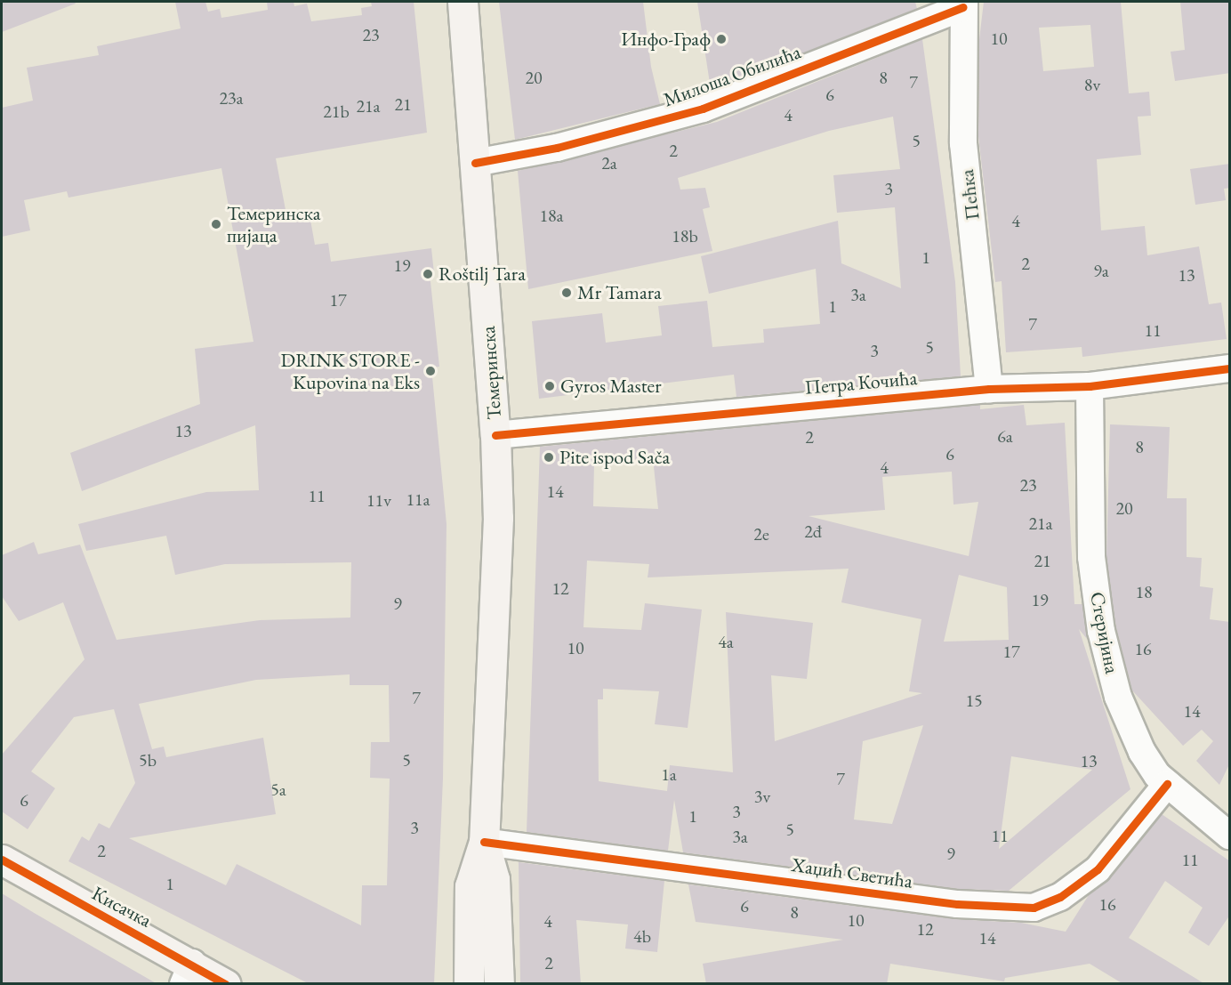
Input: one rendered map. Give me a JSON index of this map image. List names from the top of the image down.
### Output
{
  "streets": {
    "main road": ["Темеринска", "Кисачка"],
    "street": [
      "Милоша Обилића",
      "Пећка",
      "Петра Кочића",
      "Стеријина",
      "Хаџић Светића"
    ]
  },
  "crossings": [
    ["Милоша Обилића", "Пећка"],
    ["Милоша Обилића", "Темеринска"],
    ["Пећка", "Петра Кочића"],
    ["Темеринска", "Петра Кочића"],
    ["Темеринска", "Хаџић Светића"],
    ["Петра Кочића", "Стеријина"],
    ["Стеријина", "Хаџић Светића"]
  ],
  "places": [
    "Инфо-Граф",
    "Темеринска пијаца",
    "Roštilj Tara",
    "Mr Tamara",
    "DRINK STORE - Kupovina na Eks",
    "Gyros Master",
    "Pite ispod Sača"
  ],
  "house_numbers": [
    "23",
    "10",
    "20",
    "8",
    "7",
    "8v",
    "6",
    "23a",
    "21",
    "21a",
    "21b",
    "4",
    "5",
    "2",
    "2a",
    "3",
    "18a",
    "4",
    "18b",
    "1",
    "2",
    "19",
    "9a",
    "13",
    "3a",
    "17",
    "1",
    "7",
    "11",
    "5",
    "3",
    "13",
    "6a",
    "2",
    "8",
    "6",
    "4",
    "23",
    "14",
    "11",
    "11a",
    "11v",
    "20",
    "21a",
    "2đ",
    "2e",
    "21",
    "12",
    "18",
    "19",
    "9",
    "4a",
    "10",
    "16",
    "17",
    "7",
    "15",
    "14",
    "5b",
    "5",
    "13",
    "1a",
    "7",
    "5a",
    "3v",
    "6",
    "3",
    "1",
    "3",
    "5",
    "11",
    "3a",
    "2",
    "9",
    "11",
    "1",
    "16",
    "6",
    "8",
    "10",
    "4",
    "12",
    "4b",
    "14",
    "2"
  ]
}
